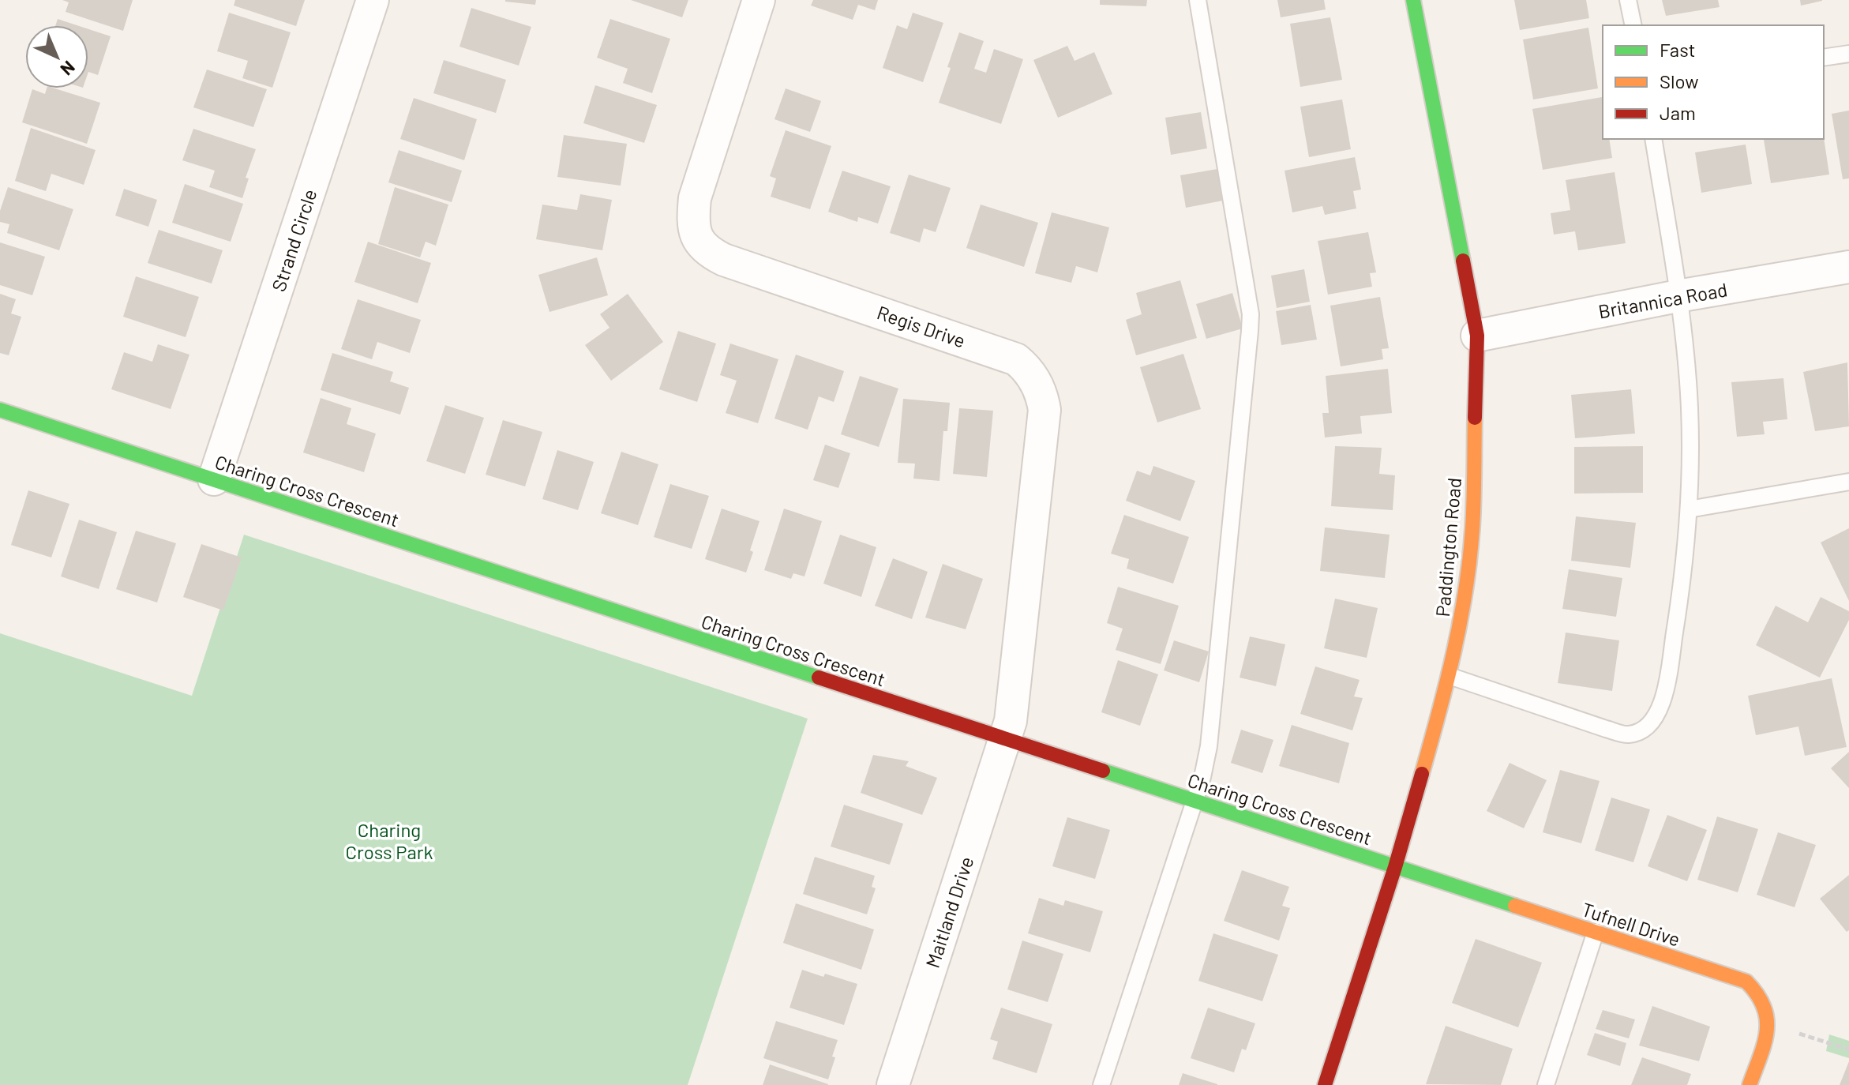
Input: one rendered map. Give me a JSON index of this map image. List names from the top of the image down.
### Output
{
  "streets": {
    "street": [
      "Strand Circle",
      "Britannica Road",
      "Regis Drive",
      "Charing Cross Crescent",
      "Paddington Road",
      "Maitland Drive",
      "Tufnell Drive"
    ]
  },
  "crossings": [
    ["Strand Circle", "Charing Cross Crescent"],
    ["Britannica Road", "Paddington Road"],
    ["Regis Drive", "Charing Cross Crescent"],
    ["Regis Drive", "Maitland Drive"],
    ["Charing Cross Crescent", "Paddington Road"],
    ["Charing Cross Crescent", "Maitland Drive"],
    ["Charing Cross Crescent", "Tufnell Drive"],
    ["Paddington Road", "Tufnell Drive"]
  ],
  "parks": ["Charing Cross Park"],
  "legend": ["Fast", "Slow", "Jam"],
  "north": "bottom right"
}
